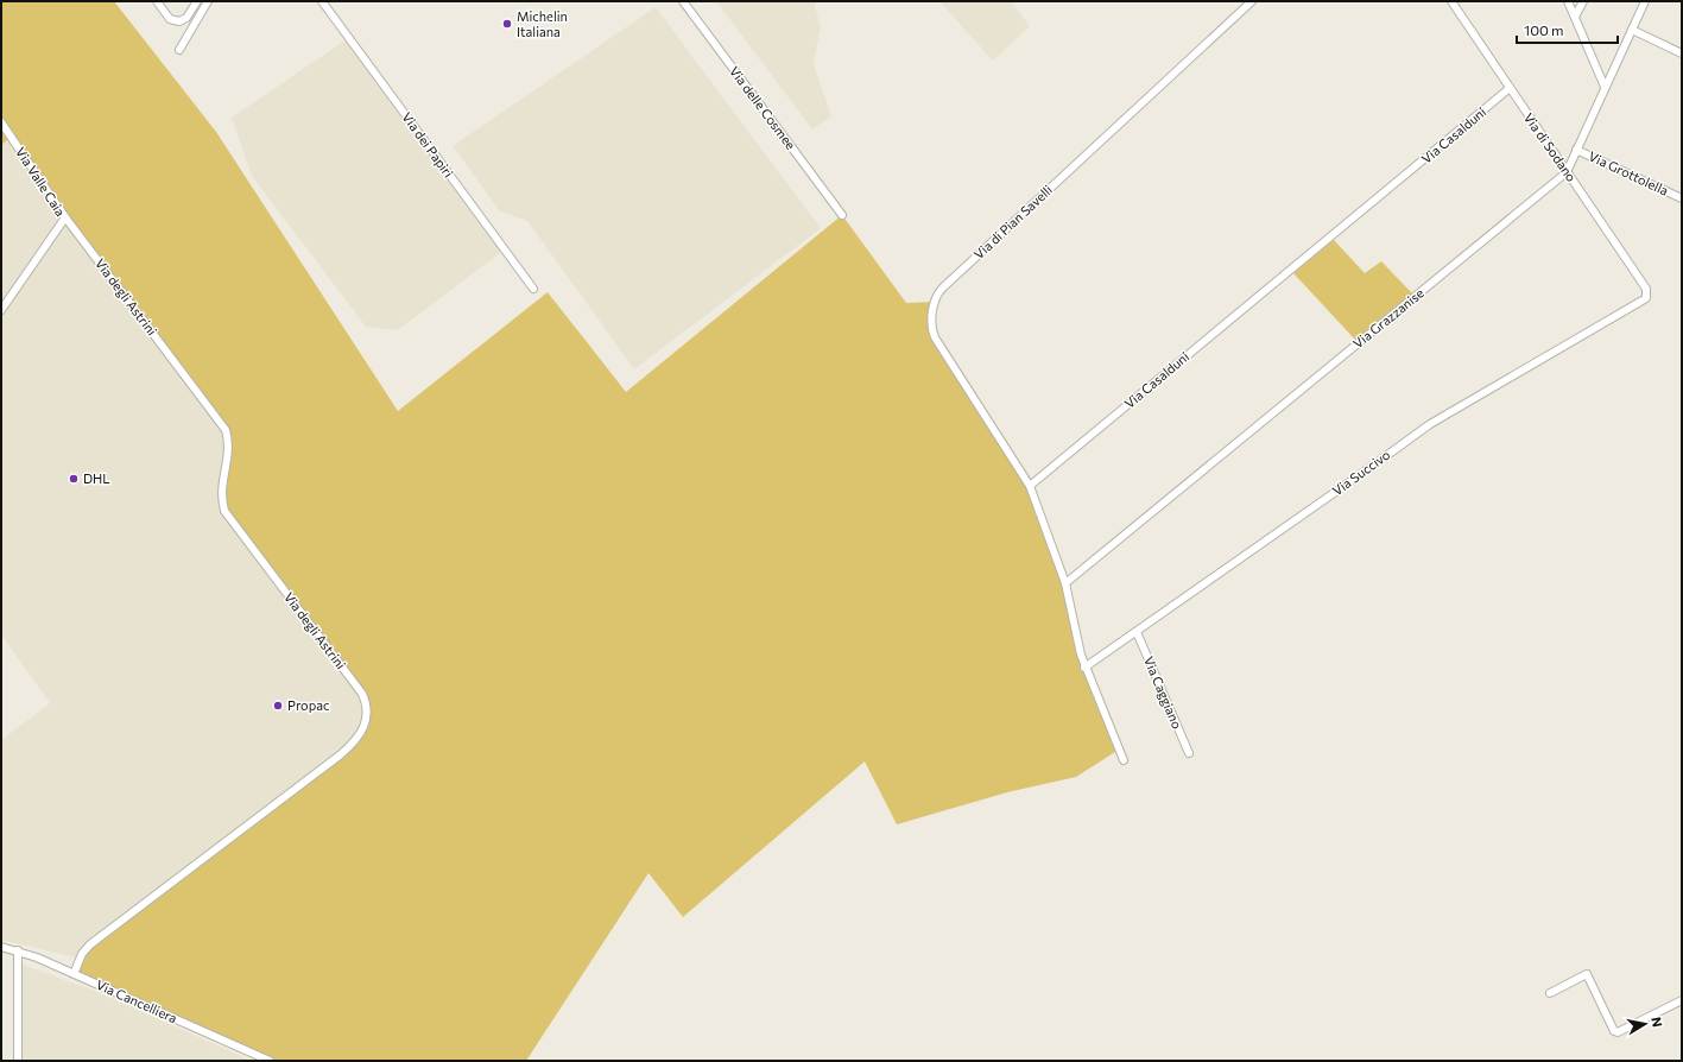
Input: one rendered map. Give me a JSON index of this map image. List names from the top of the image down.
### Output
{
  "streets": {
    "street": [
      "Via delle Cosmee",
      "Via Casalduni",
      "Via dei Papiri",
      "Via di Sodano",
      "Via Grottolella",
      "Via Valle Caia",
      "Via di Pian Savelli",
      "Via degli Astrini",
      "Via Grazzanise",
      "Via Succivo",
      "Via Caggiano",
      "Via Cancelliera"
    ]
  },
  "crossings": [
    ["Via Casalduni", "Via di Sodano"],
    ["Via Casalduni", "Via di Pian Savelli"],
    ["Via di Sodano", "Via Grazzanise"],
    ["Via di Sodano", "Via Succivo"],
    ["Via Grottolella", "Via Grazzanise"],
    ["Via Valle Caia", "Via degli Astrini"],
    ["Via degli Astrini", "Via Cancelliera"],
    ["Via Succivo", "Via Caggiano"]
  ],
  "places": ["Michelin Italiana", "DHL", "Propac"],
  "scale_bar": "100 m",
  "north": "right"
}
